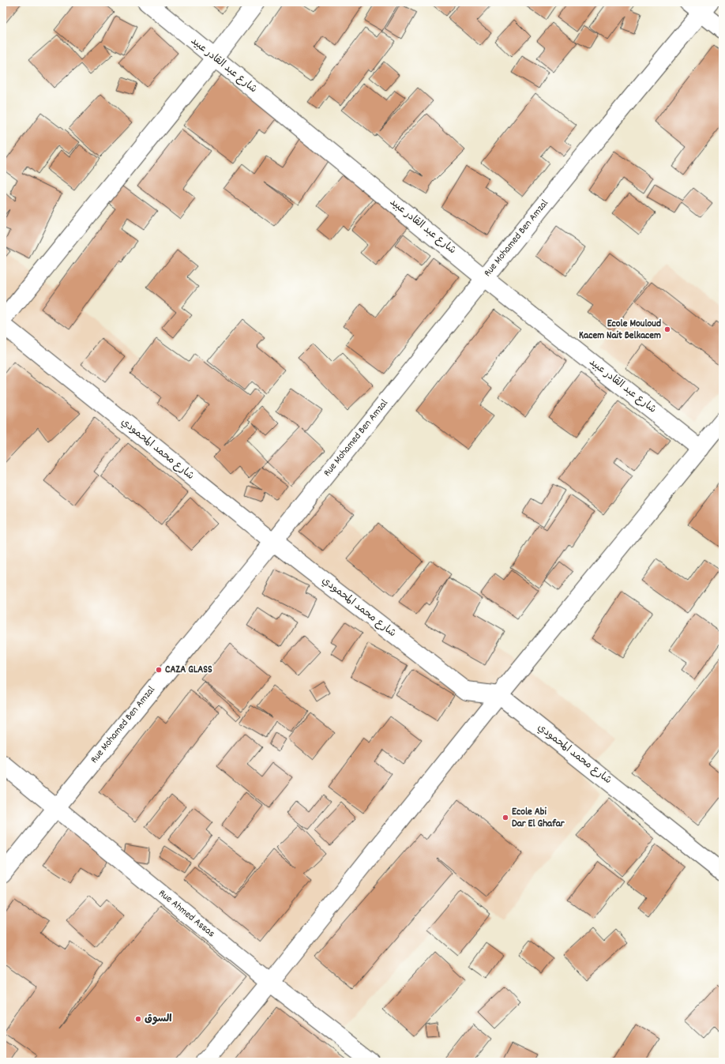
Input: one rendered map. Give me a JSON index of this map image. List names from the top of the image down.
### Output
{
  "streets": {
    "street": [
      "شارع عبد القادر عبيد",
      "Rue Mohamed Ben Amzal",
      "شارع محمد المحمودي",
      "Rue Ahmed Assas"
    ]
  },
  "crossings": [
    ["شارع عبد القادر عبيد", "Rue Mohamed Ben Amzal"],
    ["Rue Mohamed Ben Amzal", "شارع محمد المحمودي"],
    ["Rue Mohamed Ben Amzal", "Rue Ahmed Assas"]
  ],
  "places": [
    "Ecole Mouloud Kacem Nait Belkacem",
    "CAZA GLASS",
    "Ecole Abi Dar El Ghafar",
    "السوق"
  ]
}
